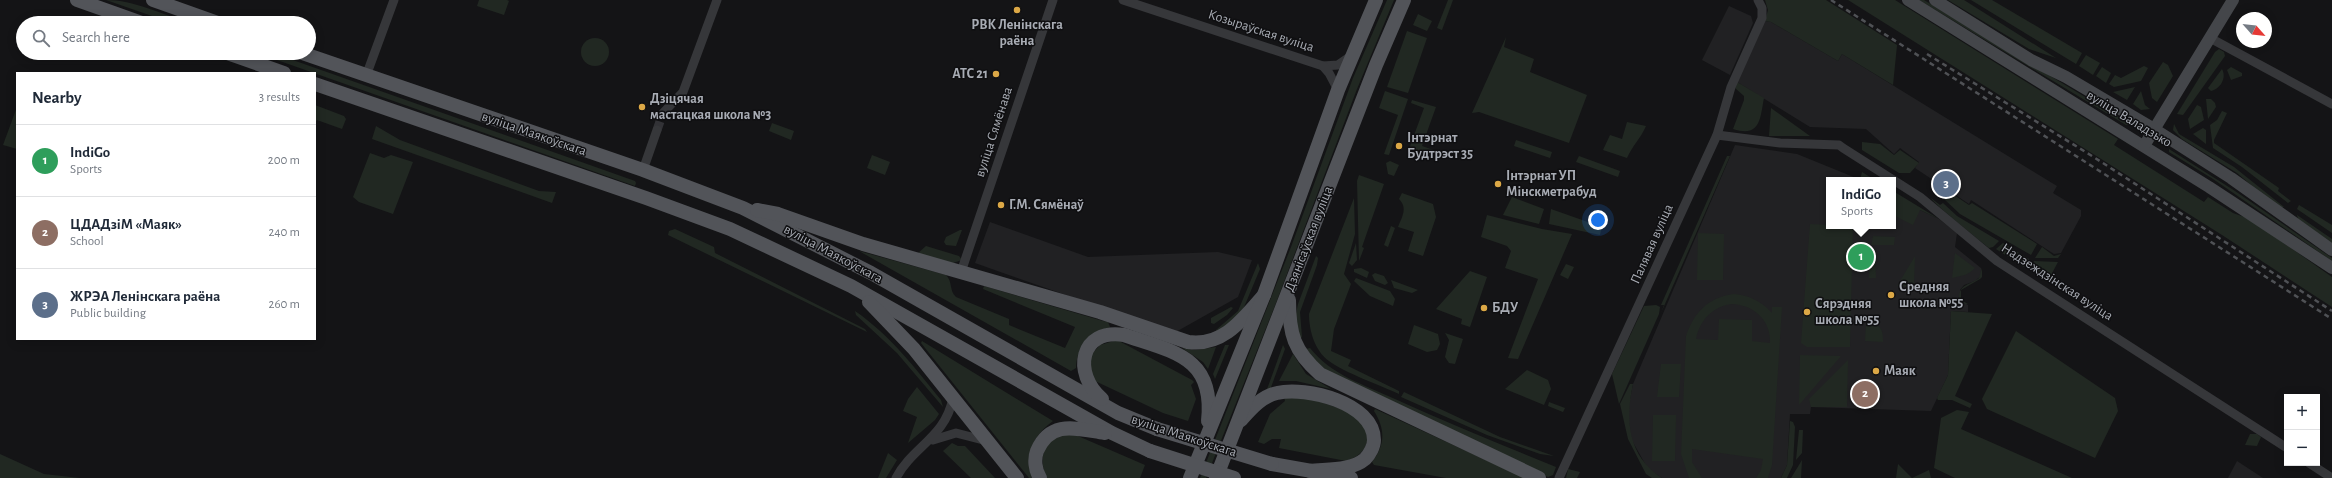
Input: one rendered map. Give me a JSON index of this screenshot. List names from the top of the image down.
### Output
{
  "streets": {
    "main road": ["вуліца Валадзько", "вуліца Маякоўскага", "Дзянісаўская вуліца"],
    "street": [
      "Козыраўская вуліца",
      "вуліца Сямёнава",
      "Палявая вуліца",
      "Надзеждзінская вуліца"
    ]
  },
  "crossings": [
    ["Козыраўская вуліца", "Дзянісаўская вуліца"],
    ["Палявая вуліца", "Надзеждзінская вуліца"]
  ],
  "places": [
    "РВК Ленінскага раёна",
    "АТС 21",
    "Дзіцячая мастацкая школа №3",
    "Інтэрнат Будтрэст 35",
    "Інтэрнат УП Мінскметрабуд",
    "Г.М. Сямёнаў",
    "Средняя школа №55",
    "БДУ",
    "Сярэдняя школа №55",
    "Маяк"
  ],
  "north": "bottom right",
  "page": {
    "search": "Search here",
    "heading": ["Nearby", "3 results"],
    "list": [
      {
        "mark": "1",
        "name": "IndiGo",
        "note": "Sports",
        "value": "200 m"
      },
      {
        "mark": "2",
        "name": "ЦДАДзіМ «Маяк»",
        "note": "School",
        "value": "240 m"
      },
      {
        "mark": "3",
        "name": "ЖРЭА Ленінскага раёна",
        "note": "Public building",
        "value": "260 m"
      }
    ],
    "pins": ["3", "1", "2"],
    "popup": ["IndiGo", "Sports"],
    "map_buttons": ["+", "−"]
  }
}
